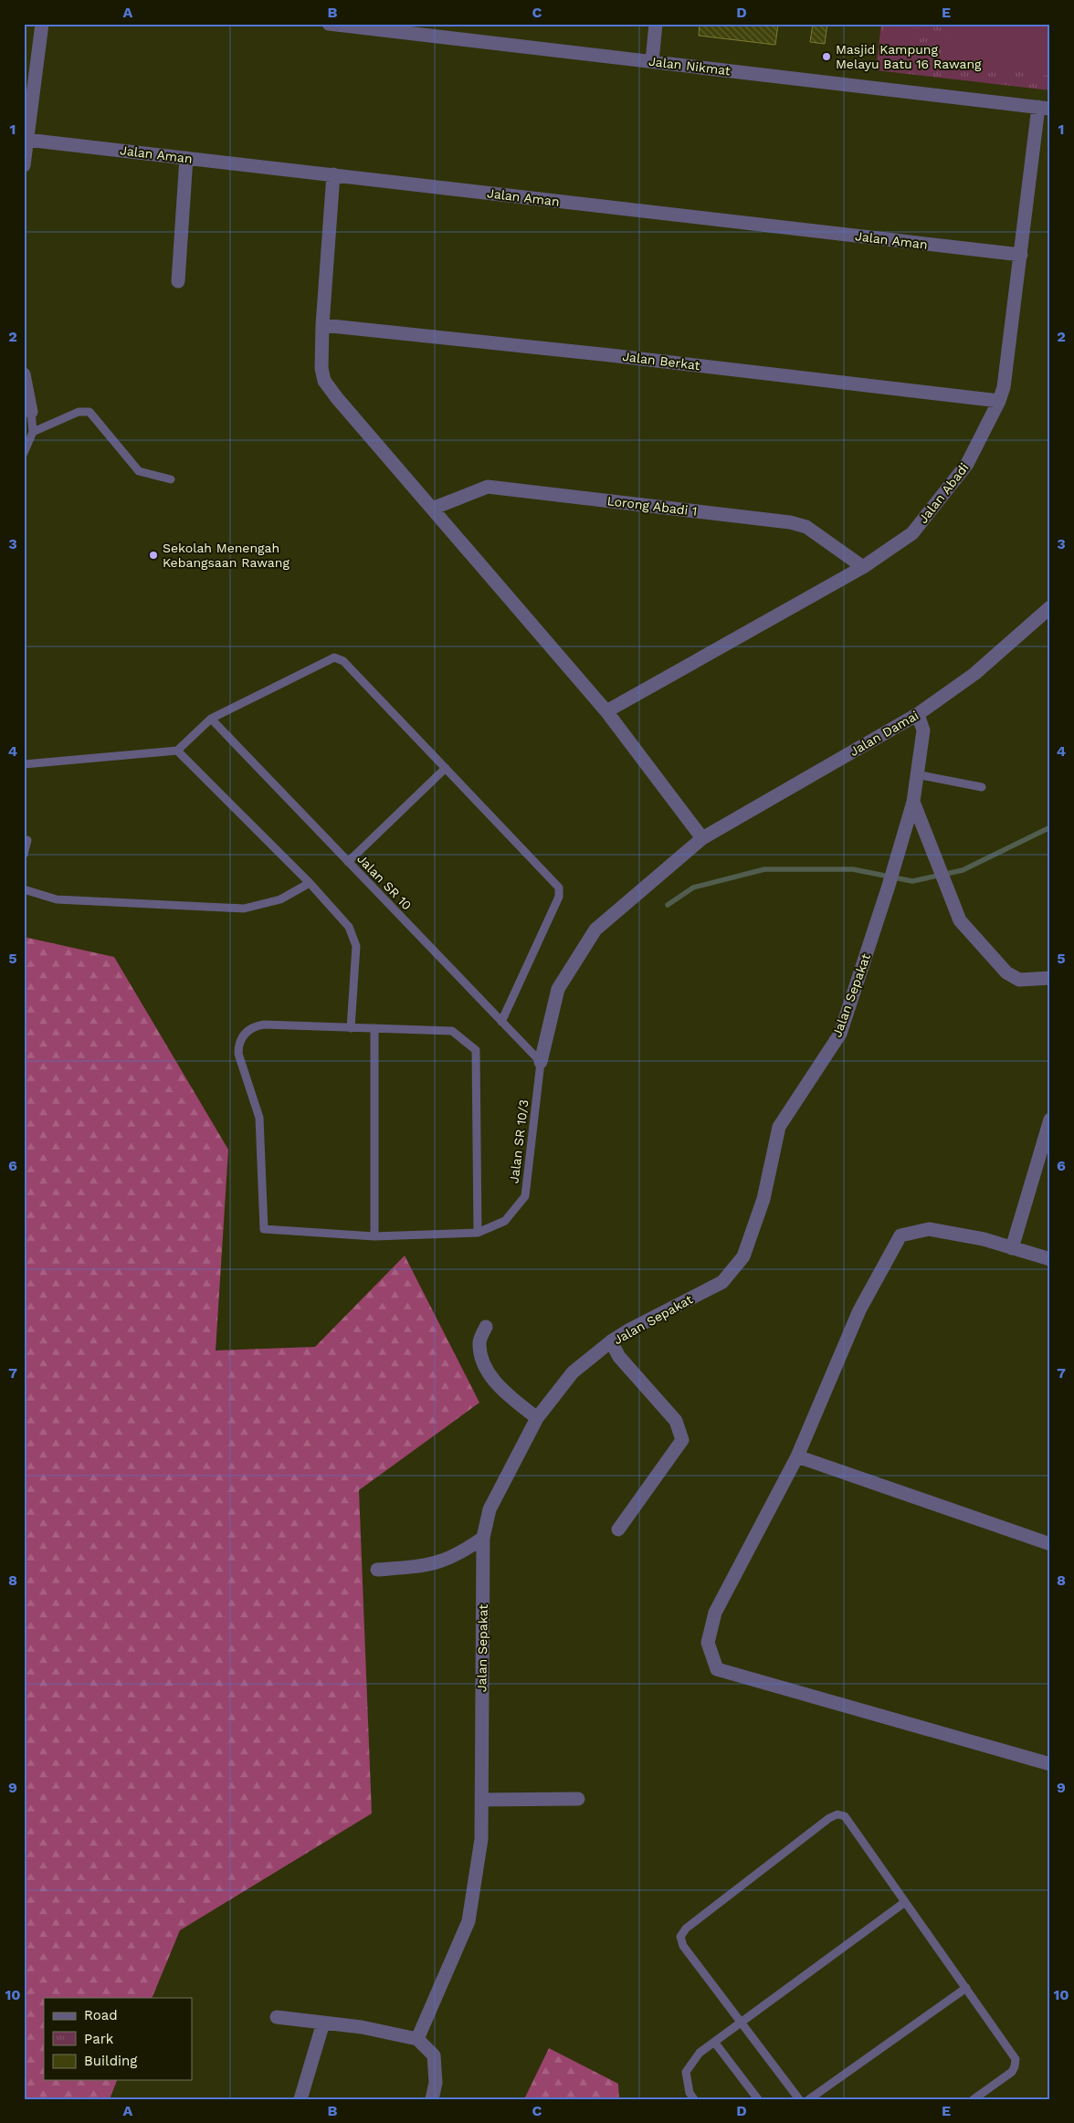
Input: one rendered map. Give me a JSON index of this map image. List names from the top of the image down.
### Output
{
  "streets": {
    "street": [
      "Jalan Nikmat",
      "Jalan Aman",
      "Jalan Berkat",
      "Jalan Abadi",
      "Lorong Abadi 1",
      "Jalan Damai",
      "Jalan Sepakat"
    ],
    "lane": ["Jalan SR 10", "Jalan SR 10/3"]
  },
  "crossings": [
    ["Jalan Nikmat", "Jalan Abadi"],
    ["Jalan Aman", "Jalan Abadi"],
    ["Jalan Berkat", "Jalan Abadi"],
    ["Jalan Abadi", "Lorong Abadi 1"],
    ["Jalan Damai", "Jalan SR 10"],
    ["Jalan Damai", "Jalan Sepakat"],
    ["Jalan Damai", "Jalan SR 10/3"],
    ["Jalan SR 10", "Jalan SR 10/3"]
  ],
  "places": ["Masjid Kampung Melayu Batu 16 Rawang", "Sekolah Menengah Kebangsaan Rawang"],
  "legend": ["Road", "Park", "Building"],
  "grid": {
    "columns": [
      "A",
      "B",
      "C",
      "D",
      "E"
    ],
    "rows": [
      "1",
      "2",
      "3",
      "4",
      "5",
      "6",
      "7",
      "8",
      "9",
      "10"
    ]
  }
}
